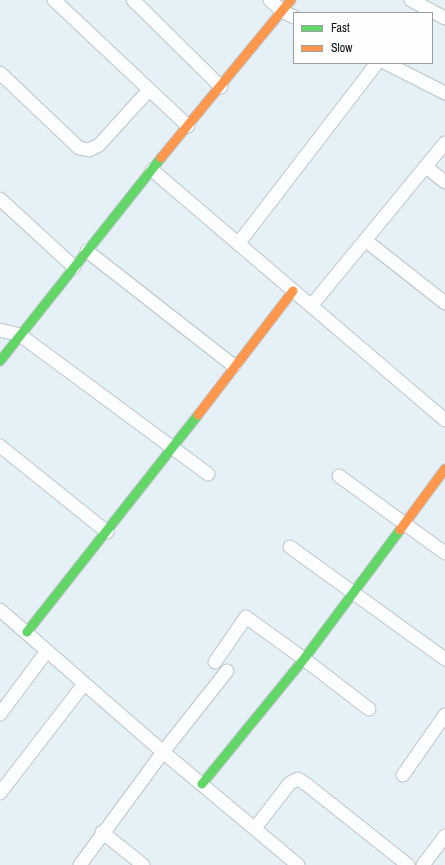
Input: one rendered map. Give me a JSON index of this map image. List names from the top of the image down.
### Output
{
  "legend": ["Fast", "Slow"]
}
